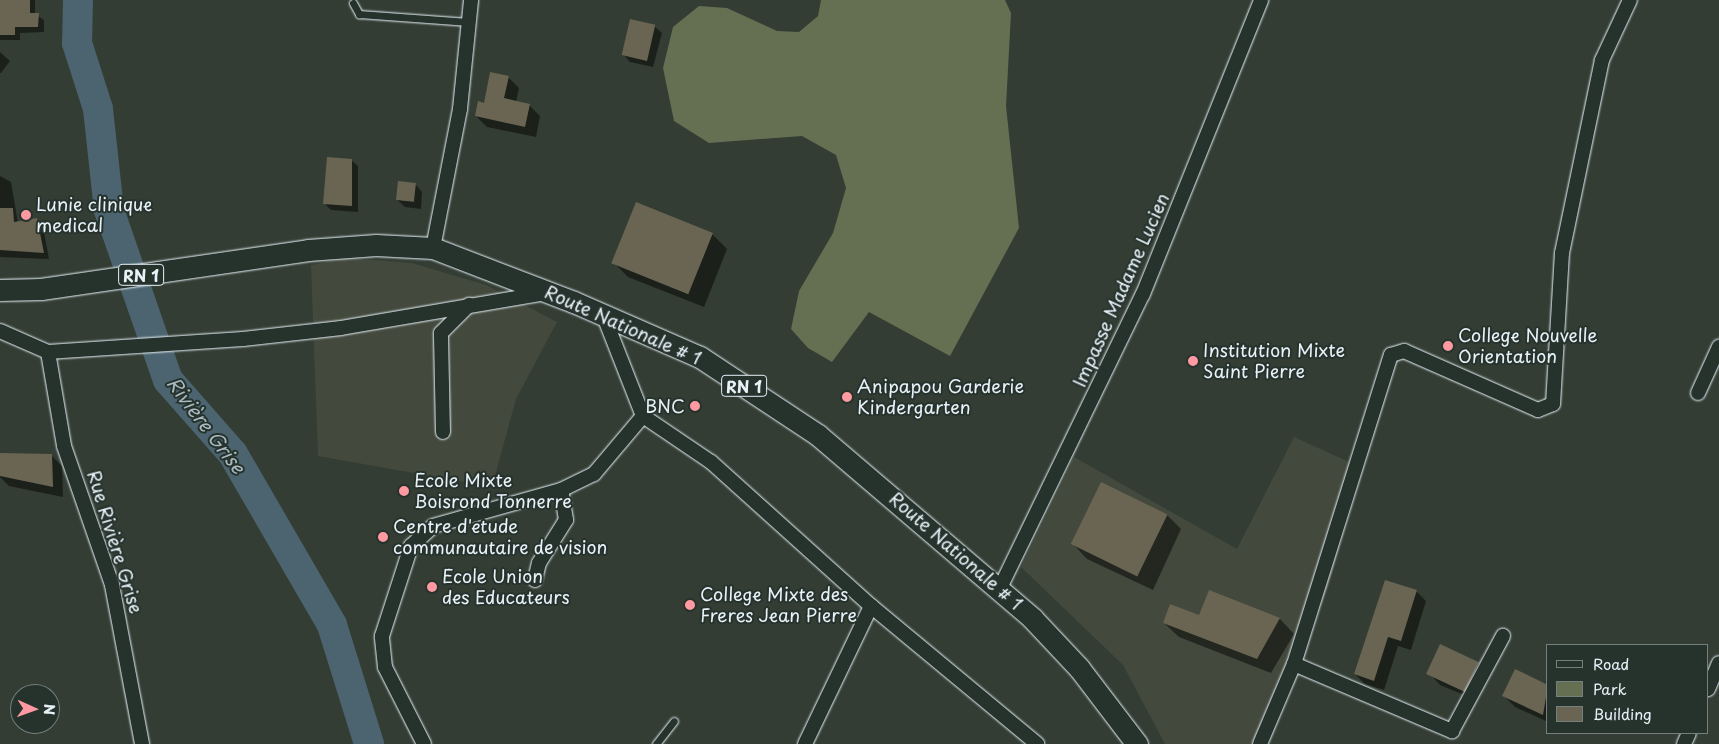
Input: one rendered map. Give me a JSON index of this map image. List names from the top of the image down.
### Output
{
  "streets": {
    "main road": ["RN 1", "Route Nationale # 1"],
    "street": ["Impasse Madame Lucien", "Rue Rivière Grise"]
  },
  "crossings": [
    ["Impasse Madame Lucien", "Route Nationale # 1"]
  ],
  "water": ["Rivière Grise"],
  "places": [
    "Lunie clinique medical",
    "College Nouvelle Orientation",
    "Institution Mixte Saint Pierre",
    "Anipapou Garderie Kindergarten",
    "BNC",
    "Ecole Mixte Boisrond Tonnerre",
    "Centre d'etude communautaire de vision",
    "Ecole Union des Educateurs",
    "College Mixte des Freres Jean Pierre"
  ],
  "legend": ["Road", "Park", "Building"],
  "north": "right"
}
